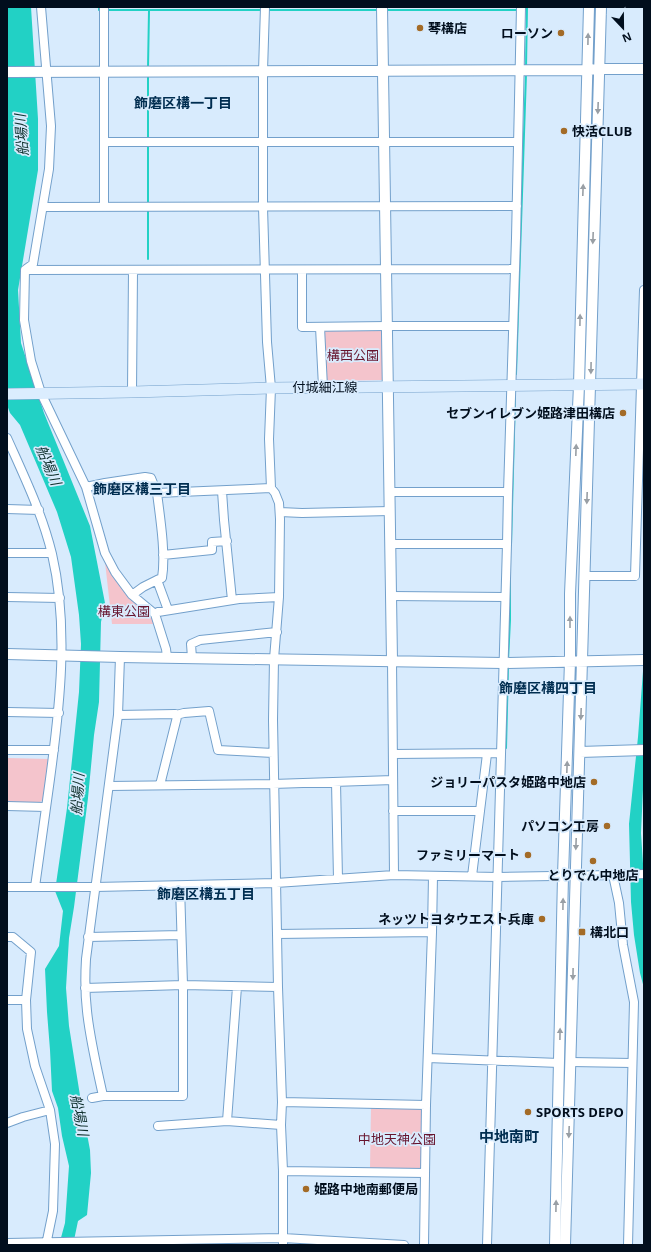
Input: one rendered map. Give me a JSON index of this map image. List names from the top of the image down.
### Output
{
  "streets": {
    "main road": ["付城細江線"]
  },
  "districts": [
    "飾磨区構一丁目",
    "飾磨区構三丁目",
    "飾磨区構四丁目",
    "飾磨区構五丁目",
    "中地南町"
  ],
  "water": ["船場川"],
  "parks": ["構西公園", "構東公園", "中地天神公園"],
  "places": {
    "other": [
      "琴構店",
      "ローソン",
      "快活CLUB",
      "セブンイレブン姫路津田構店",
      "ジョリーパスタ姫路中地店",
      "パソコン工房",
      "ファミリーマート",
      "とりでん中地店",
      "ネッツトヨタウエスト兵庫",
      "SPORTS DEPO",
      "姫路中地南郵便局"
    ],
    "transit": ["構北口"]
  },
  "north": "bottom"
}
